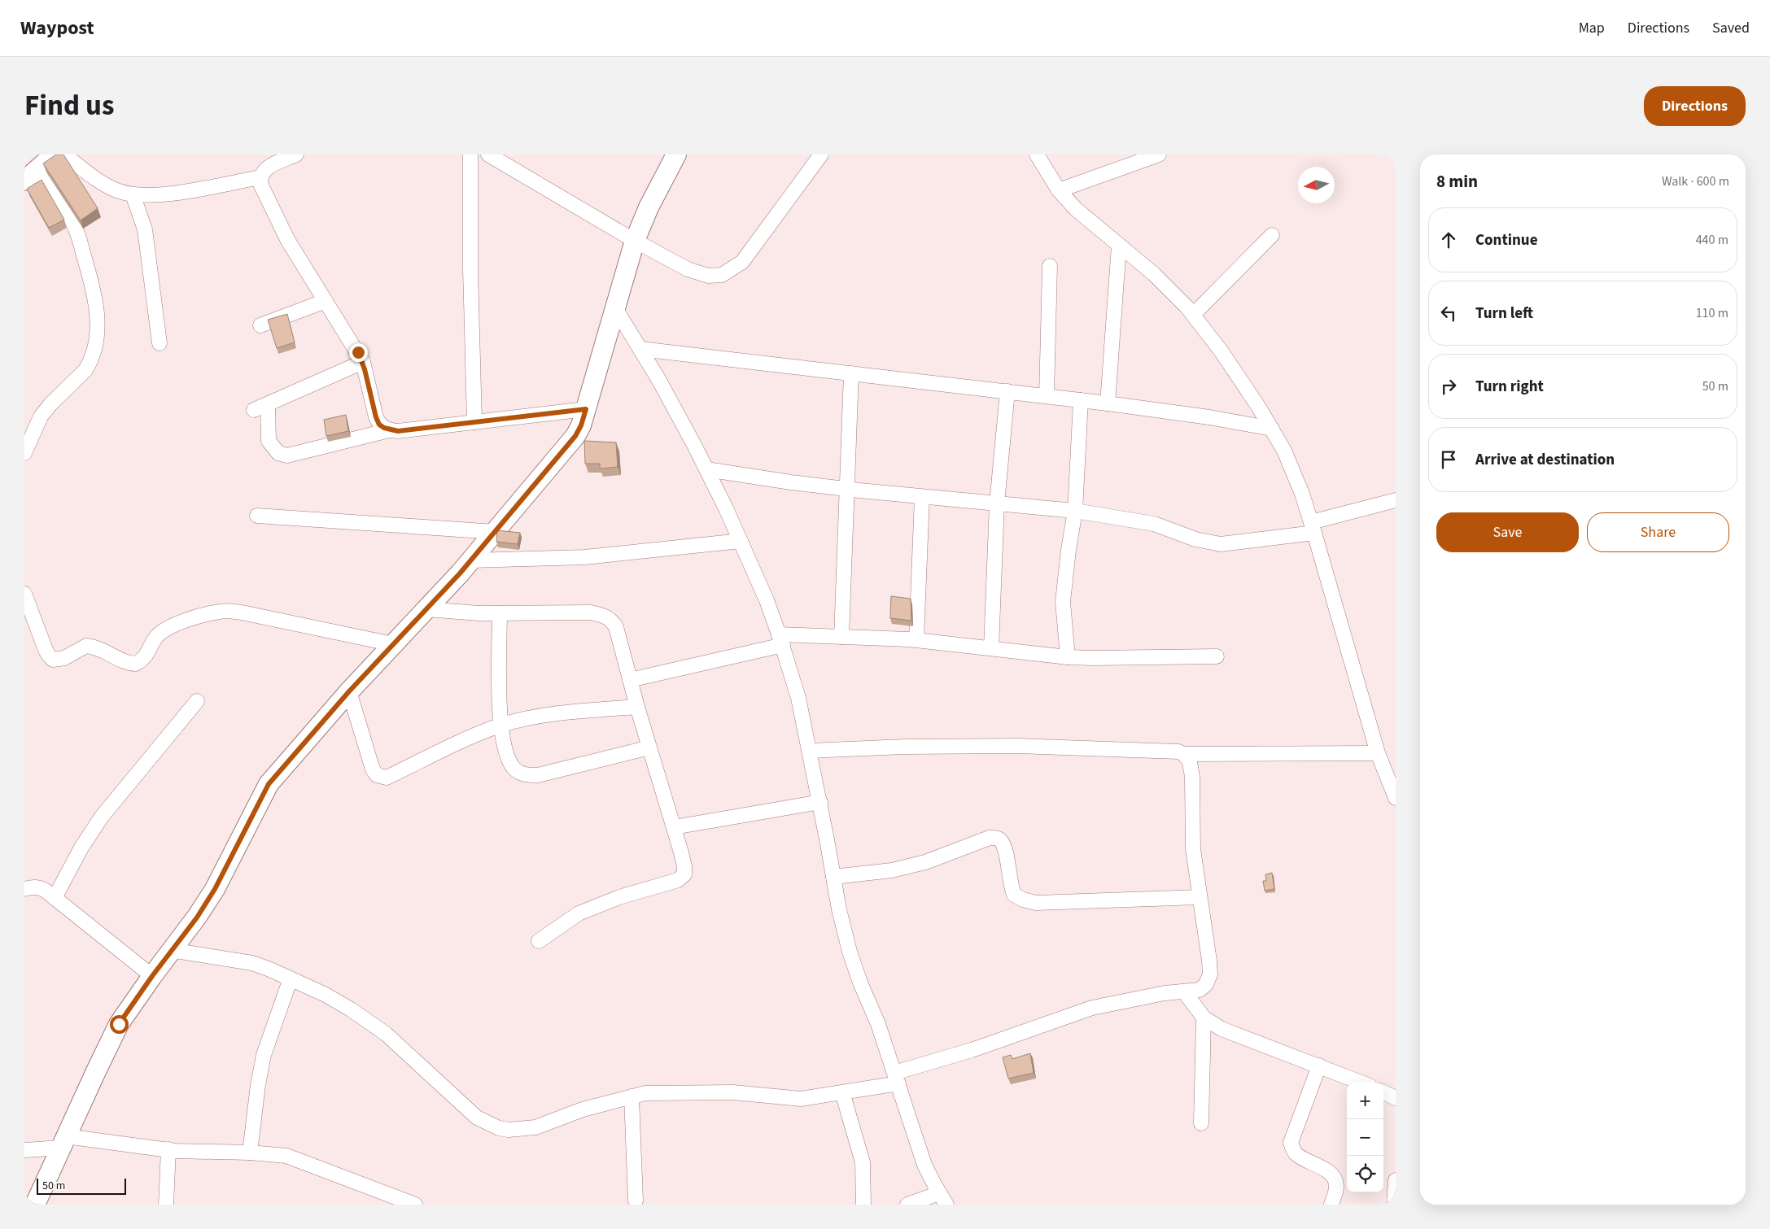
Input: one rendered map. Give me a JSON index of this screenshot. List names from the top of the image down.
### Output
{
  "scale_bar": "50 m",
  "north": "left",
  "page": {
    "header": "Waypost",
    "nav": ["Map", "Directions", "Saved"],
    "title": "Find us",
    "buttons": [
      "Directions",
      ["Save", "Share"]
    ],
    "heading": ["8 min", "Walk · 600 m"],
    "list": [
      ["Continue", "440 m"],
      ["Turn left", "110 m"],
      ["Turn right", "50 m"],
      "Arrive at destination"
    ],
    "map_buttons": ["+", "−"],
    "scale": "50 m"
  }
}
